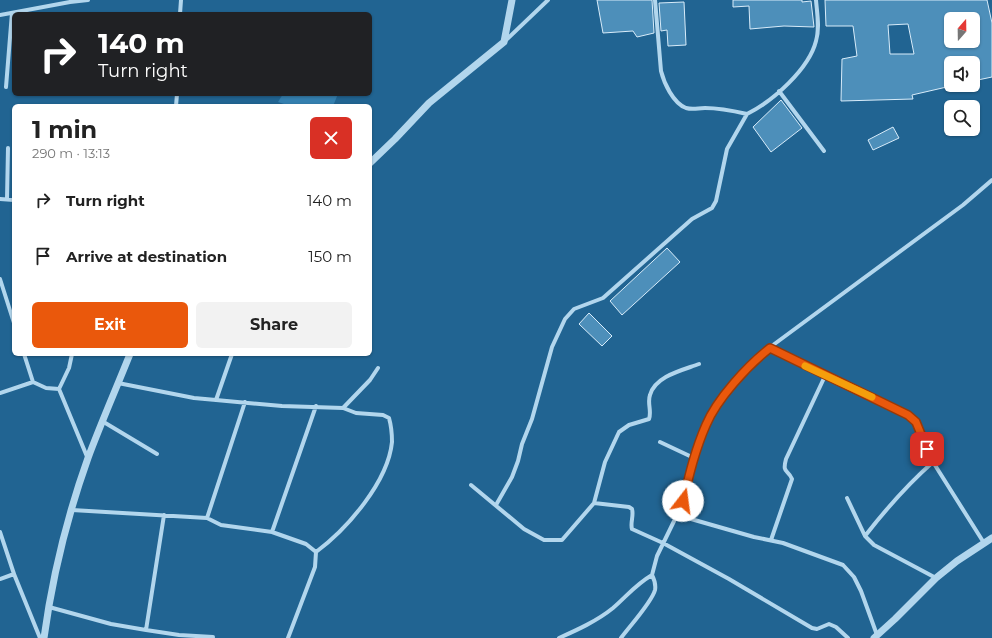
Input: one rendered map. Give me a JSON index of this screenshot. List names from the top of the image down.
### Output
{
  "north": "top",
  "page": {
    "turn": ["140 m", "Turn right"],
    "heading": ["1 min", "290 m · 13:13"],
    "list": [
      {
        "name": "Turn right",
        "value": "140 m"
      },
      {
        "name": "Arrive at destination",
        "value": "150 m"
      }
    ],
    "buttons": ["Exit", "Share"]
  }
}
